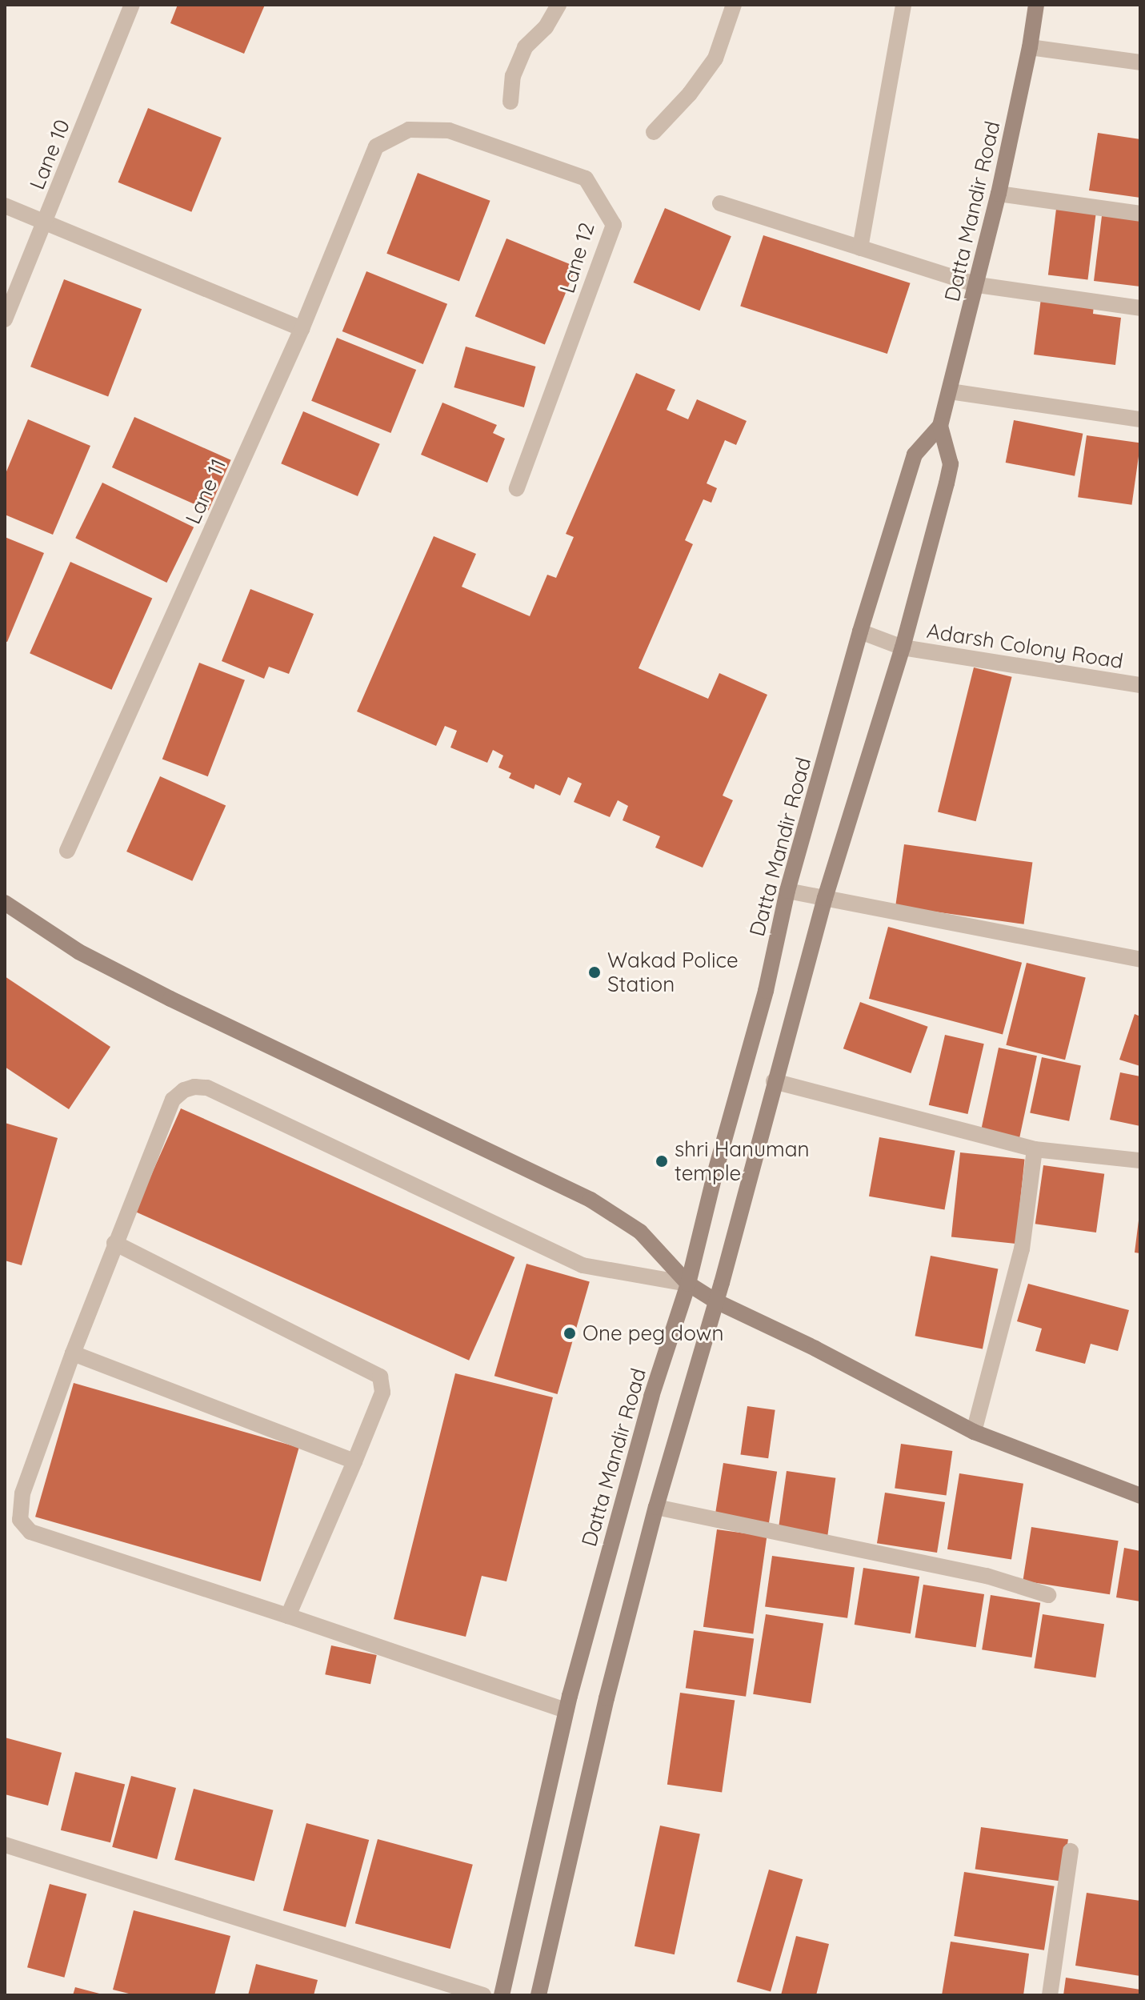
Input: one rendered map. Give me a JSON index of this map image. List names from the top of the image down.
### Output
{
  "streets": {
    "main road": ["Datta Mandir Road"],
    "street": [
      "Lane 10",
      "Lane 12",
      "Lane 11",
      "Adarsh Colony Road"
    ]
  },
  "crossings": [
    ["Datta Mandir Road", "Adarsh Colony Road"],
    ["Lane 12", "Lane 11"]
  ],
  "places": ["Wakad Police Station", "shri Hanuman temple", "One peg down"]
}
